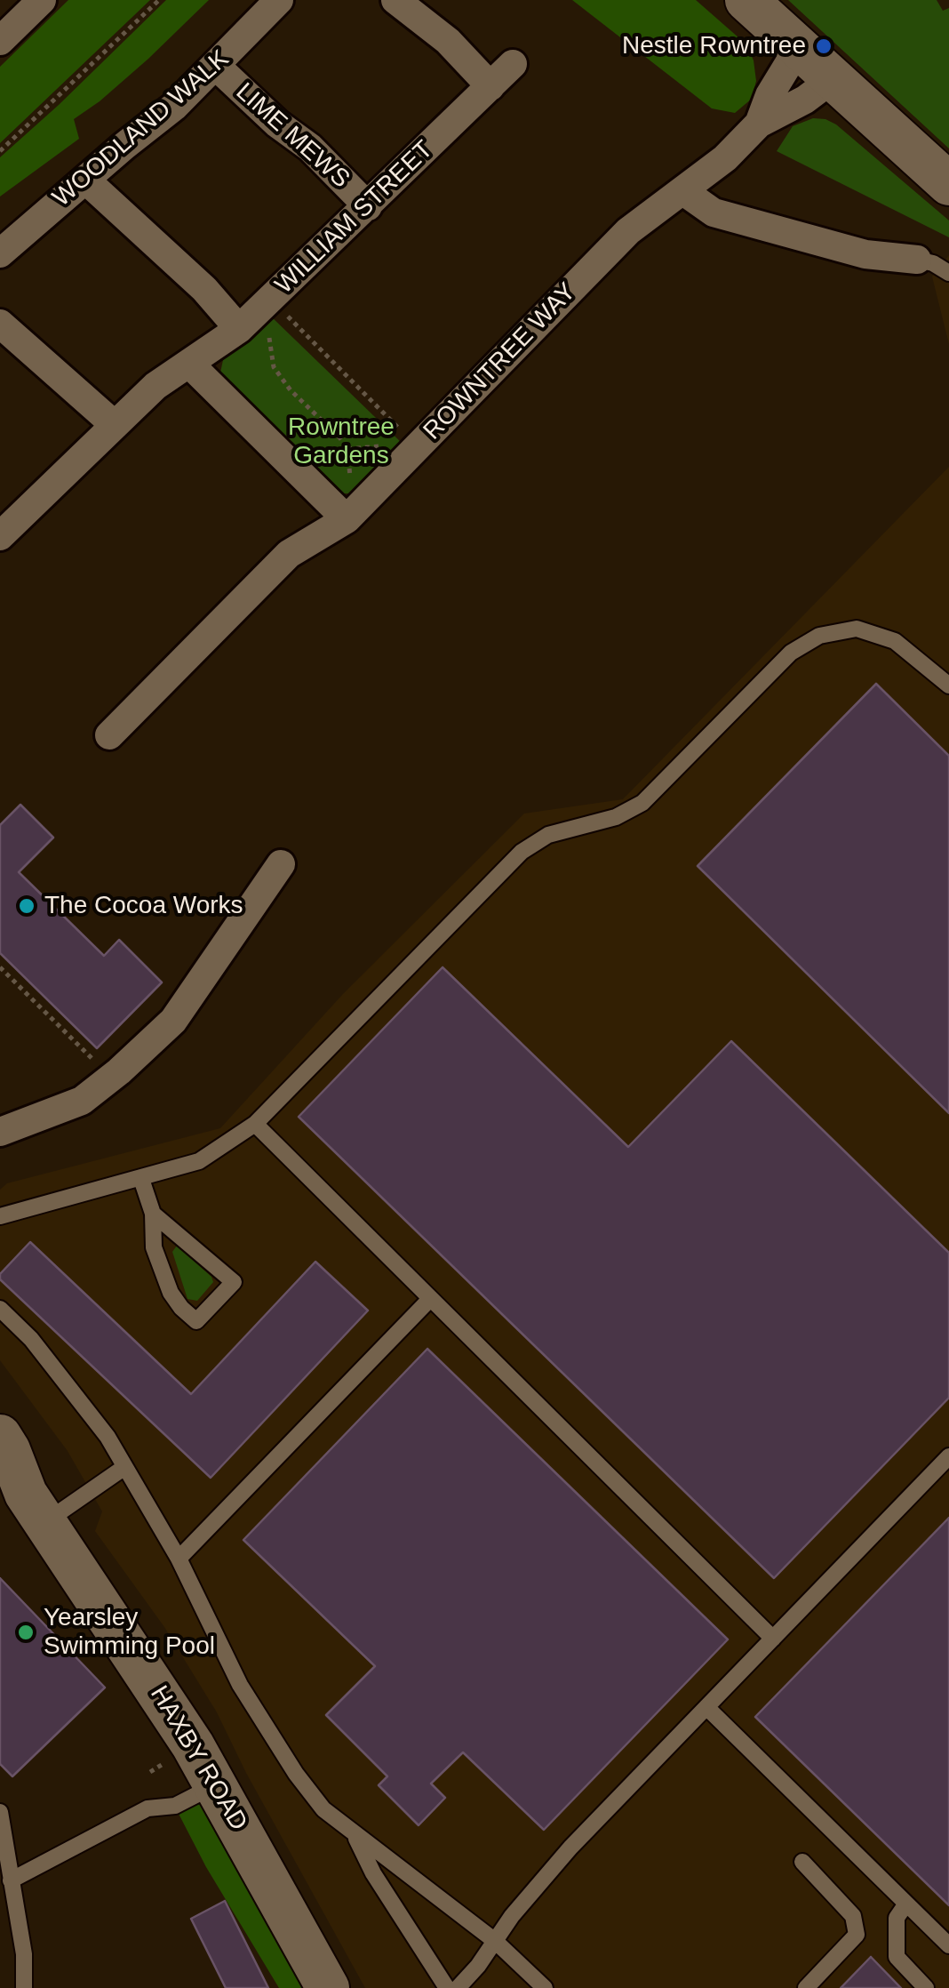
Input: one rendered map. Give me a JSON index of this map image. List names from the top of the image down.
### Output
{
  "streets": {
    "street": [
      "WOODLAND WALK",
      "LIME MEWS",
      "WILLIAM STREET",
      "ROWNTREE WAY",
      "HAXBY ROAD"
    ]
  },
  "crossings": [
    ["WOODLAND WALK", "LIME MEWS"],
    ["LIME MEWS", "WILLIAM STREET"]
  ],
  "parks": ["Rowntree Gardens"],
  "places": ["Nestle Rowntree", "The Cocoa Works", "Yearsley Swimming Pool"]
}
